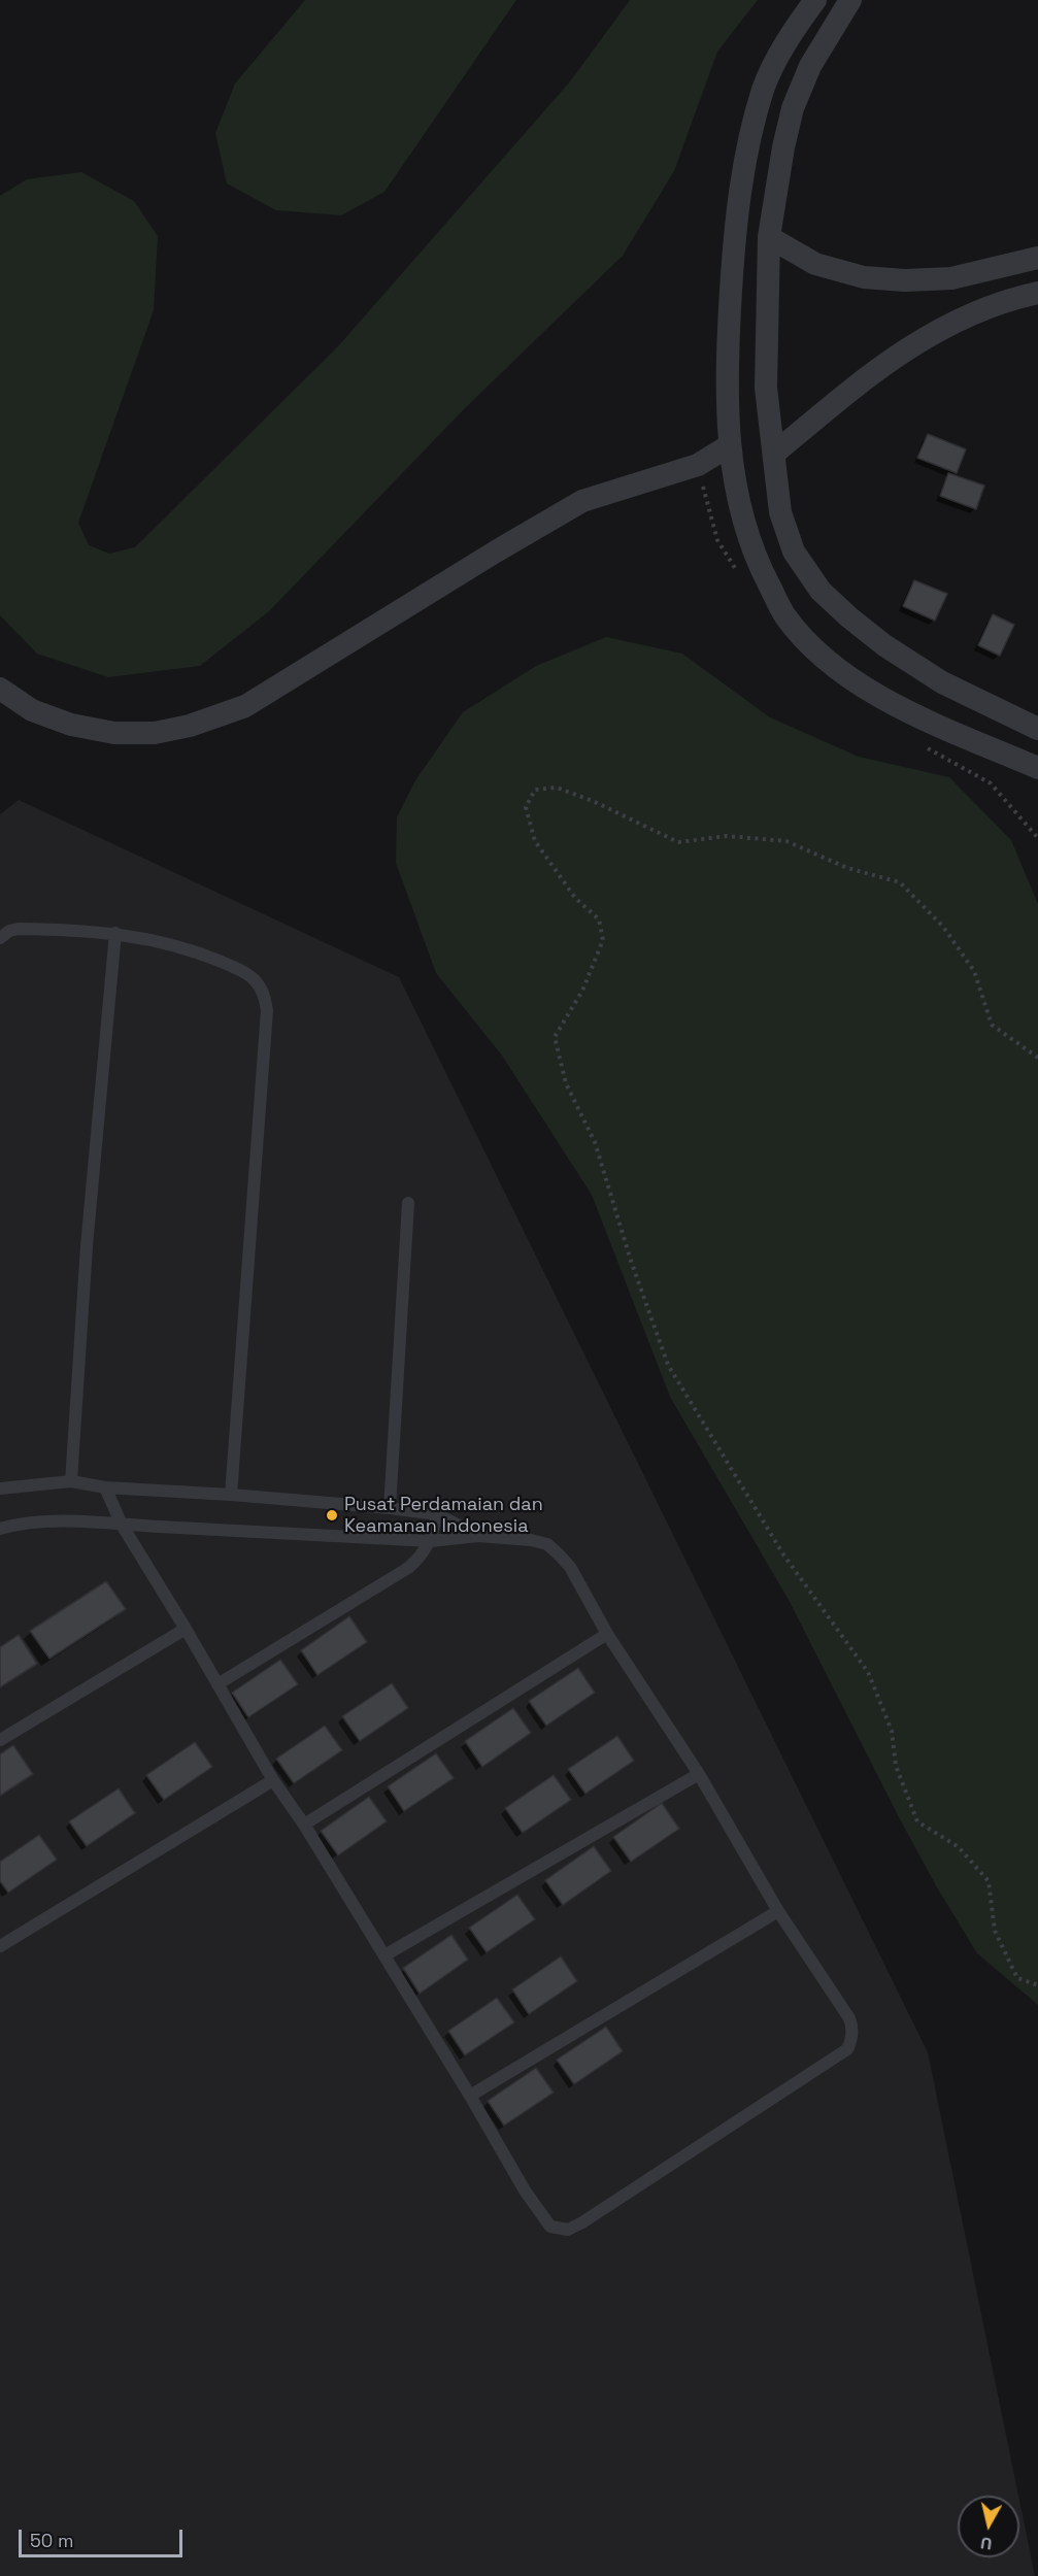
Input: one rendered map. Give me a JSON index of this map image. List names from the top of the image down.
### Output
{
  "places": ["Pusat Perdamaian dan Keamanan Indonesia"],
  "scale_bar": "50 m",
  "north": "bottom"
}
